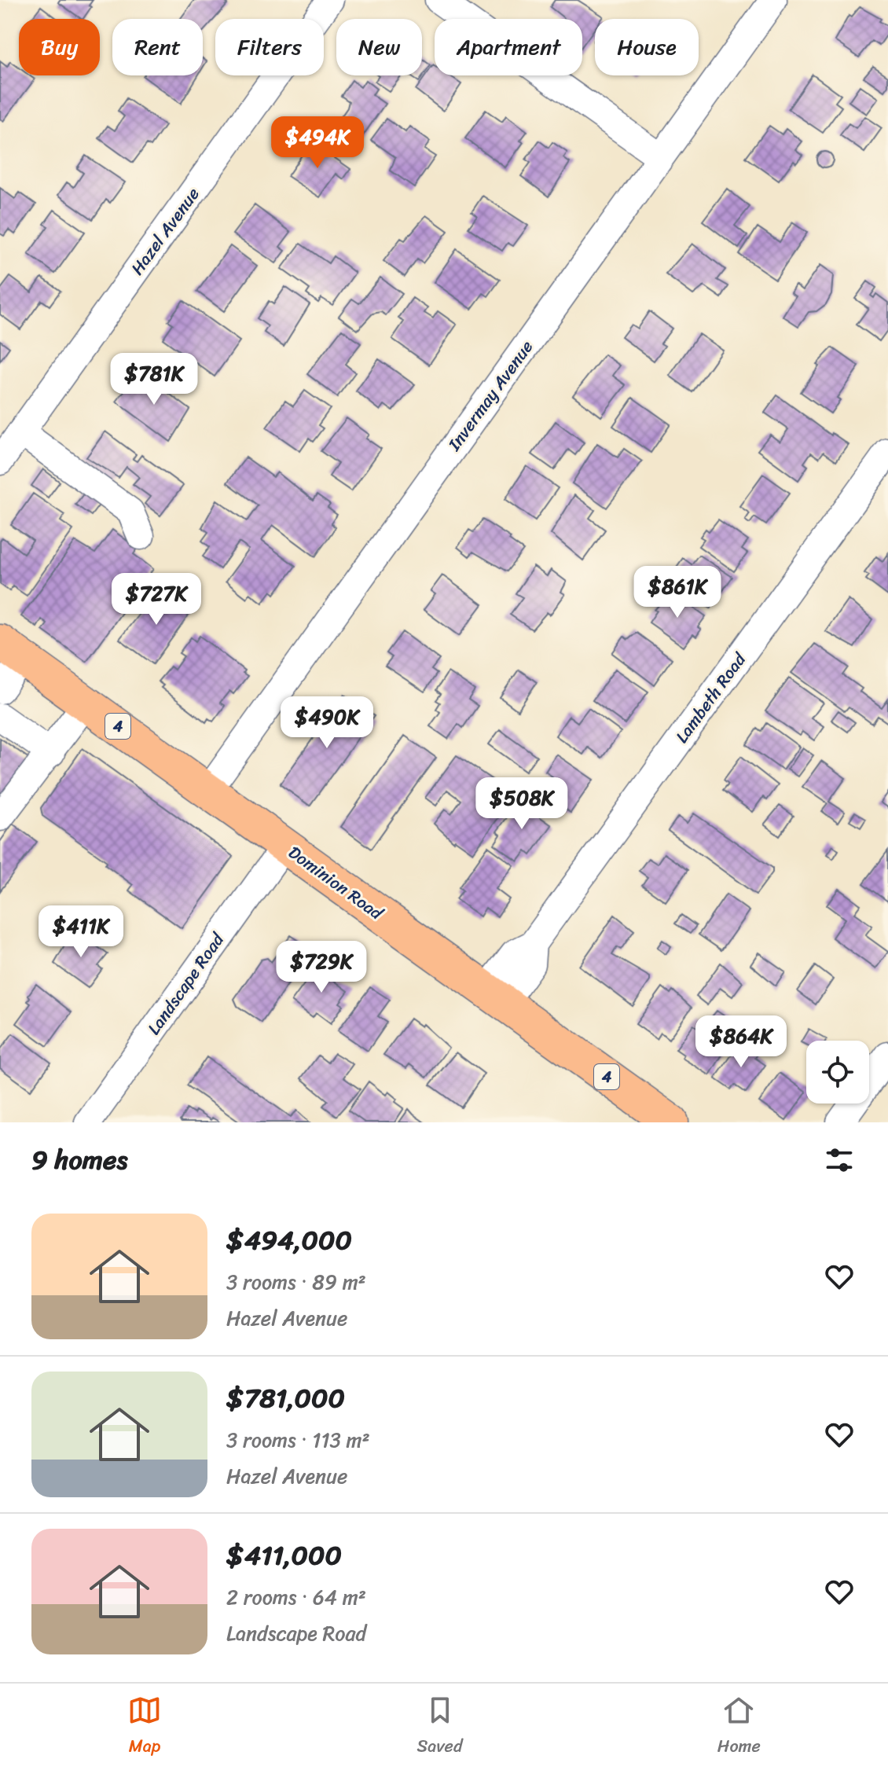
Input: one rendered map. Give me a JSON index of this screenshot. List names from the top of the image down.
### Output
{
  "streets": {
    "main road": ["4", "Dominion Road"],
    "street": [
      "Hazel Avenue",
      "Invermay Avenue",
      "Lambeth Road",
      "Landscape Road"
    ]
  },
  "crossings": [
    ["Invermay Avenue", "Dominion Road"],
    ["Lambeth Road", "Dominion Road"],
    ["Dominion Road", "Landscape Road"]
  ],
  "page": {
    "chip": [
      "Buy",
      "Rent",
      "Filters",
      "New",
      "Apartment",
      "House"
    ],
    "price": [
      "$494K",
      "$781K",
      "$861K",
      "$727K",
      "$490K",
      "$508K",
      "$411K",
      "$729K",
      "$864K"
    ],
    "heading": "9 homes",
    "list": [
      {
        "name": "$494,000",
        "note": "3 rooms · 89 m² · Hazel Avenue"
      },
      {
        "name": "$781,000",
        "note": "3 rooms · 113 m² · Hazel Avenue"
      },
      {
        "name": "$411,000",
        "note": "2 rooms · 64 m² · Landscape Road"
      }
    ],
    "tabs": ["Map", "Saved", "Home"]
  }
}
